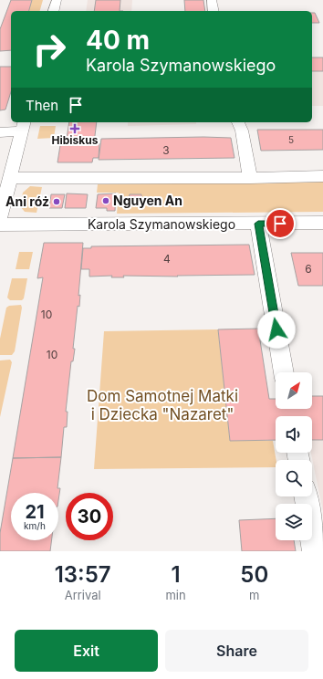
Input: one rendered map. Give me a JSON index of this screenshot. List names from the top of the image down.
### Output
{
  "streets": {
    "street": ["Karola Szymanowskiego"]
  },
  "parks": ["Dom Samotnej Matki i Dziecka \"Nazaret\""],
  "places": {
    "health": ["Hibiskus"],
    "other": ["Nguyen An", "Ani róż"]
  },
  "house_numbers": [
    "5",
    "3",
    "4",
    "6",
    "10",
    "10"
  ],
  "north": "top right",
  "page": {
    "turn": ["40 m", "Karola Szymanowskiego"],
    "then": "Then",
    "speed": "21 km/h",
    "limit": "30",
    "eta": [
      "13:57",
      "Arrival",
      "1",
      "min",
      "50",
      "m"
    ],
    "buttons": ["Exit", "Share"]
  }
}
